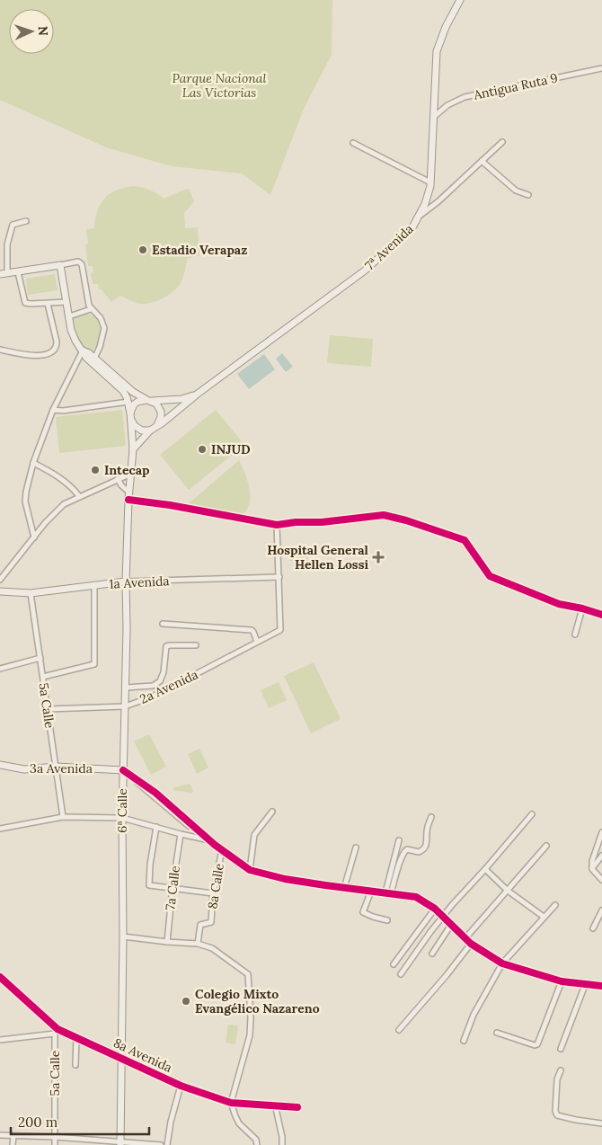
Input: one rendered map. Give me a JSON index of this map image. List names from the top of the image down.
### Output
{
  "streets": {
    "main road": [
      "7ª Avenida",
      "1a Avenida",
      "3a Avenida",
      "6ª Calle"
    ],
    "street": [
      "Antigua Ruta 9",
      "2a Avenida",
      "5a Calle",
      "8a Calle",
      "7a Calle",
      "8a Avenida"
    ]
  },
  "crossings": [
    ["Antigua Ruta 9", "7ª Avenida"],
    ["7ª Avenida", "6ª Calle"],
    ["1a Avenida", "2a Avenida"],
    ["1a Avenida", "5a Calle"],
    ["1a Avenida", "6ª Calle"],
    ["2a Avenida", "5a Calle"],
    ["2a Avenida", "6ª Calle"],
    ["5a Calle", "3a Avenida"],
    ["5a Calle", "8a Avenida"],
    ["3a Avenida", "6ª Calle"],
    ["6ª Calle", "8a Avenida"]
  ],
  "parks": ["Parque Nacional Las Victorias"],
  "places": {
    "other": [
      "Estadio Verapaz",
      "INJUD",
      "Intecap",
      "Colegio Mixto Evangélico Nazareno"
    ],
    "health": ["Hospital General Hellen Lossi"]
  },
  "scale_bar": "200 m",
  "north": "right"
}
